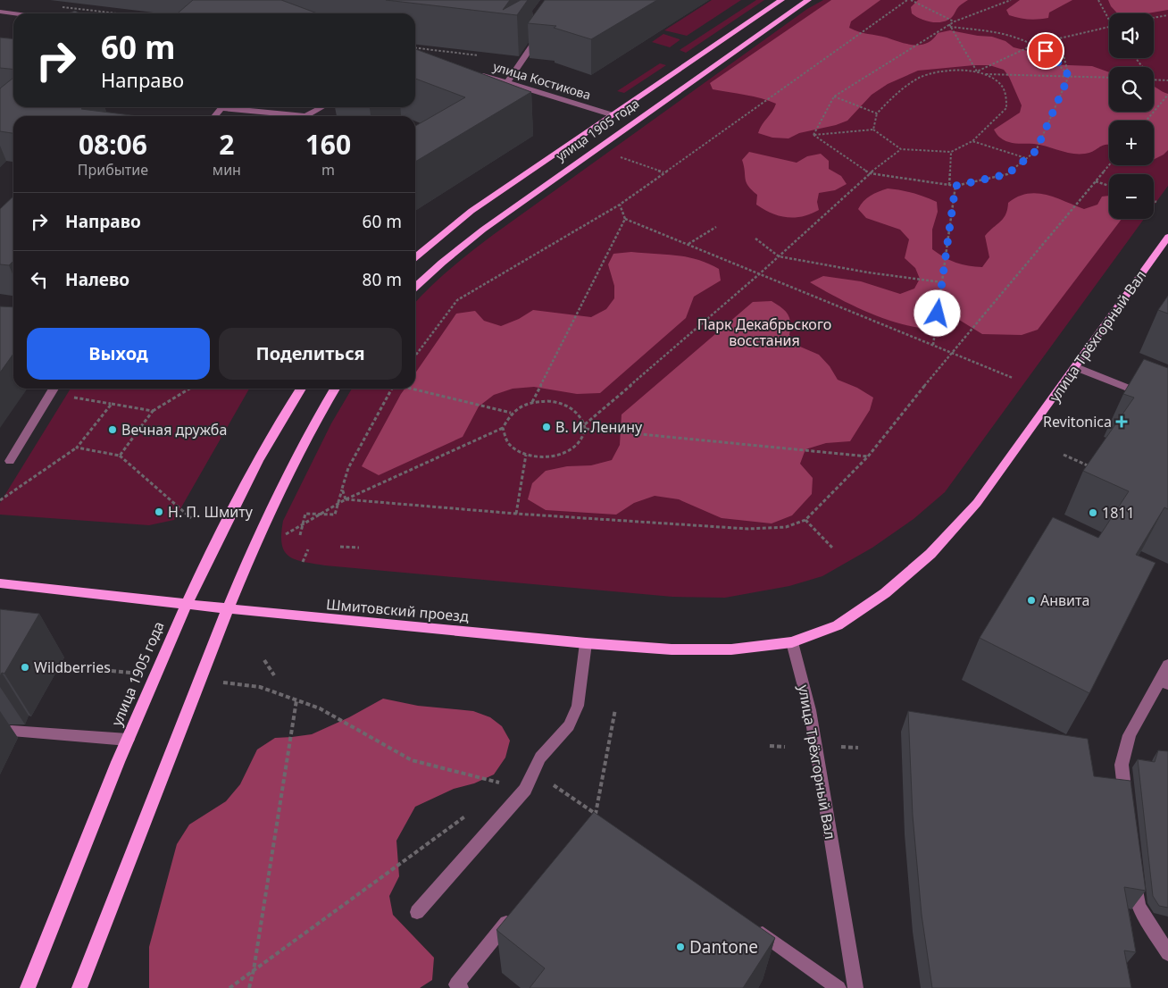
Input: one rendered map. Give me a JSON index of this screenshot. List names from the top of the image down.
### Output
{
  "streets": {
    "main road": ["улица 1905 года", "улица Трёхгорный Вал", "Шмитовский проезд"],
    "street": ["улица Костикова"]
  },
  "crossings": [
    ["улица Костикова", "улица 1905 года"],
    ["улица 1905 года", "Шмитовский проезд"],
    ["улица Трёхгорный Вал", "Шмитовский проезд"]
  ],
  "parks": ["Парк Декабрьского восстания"],
  "places": {
    "health": ["Revitonica"],
    "other": [
      "В. И. Ленину",
      "Вечная дружба",
      "Н. П. Шмиту",
      "1811",
      "Анвита",
      "Wildberries",
      "Dantone"
    ]
  },
  "page": {
    "map_buttons": ["+", "−"],
    "turn": ["60 m", "Направо"],
    "eta": [
      "08:06",
      "Прибытие",
      "2",
      "мин",
      "160",
      "m"
    ],
    "list": [
      {
        "name": "Направо",
        "value": "60 m"
      },
      {
        "name": "Налево",
        "value": "80 m"
      }
    ],
    "buttons": ["Выход", "Поделиться"]
  }
}
